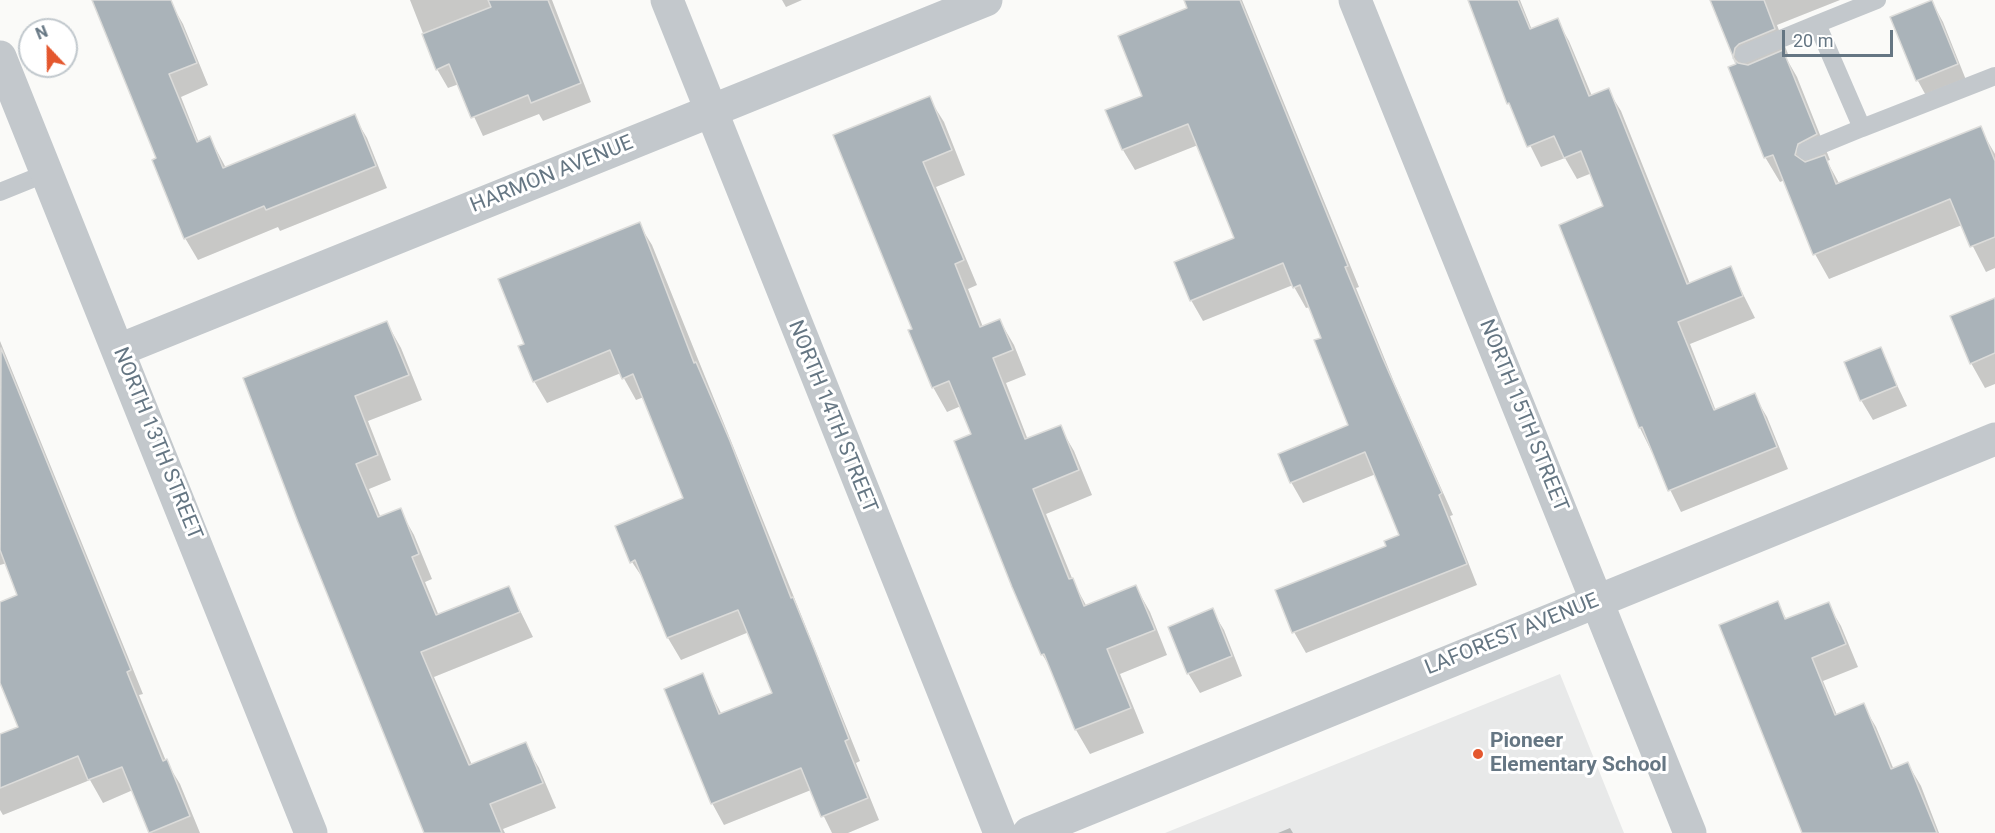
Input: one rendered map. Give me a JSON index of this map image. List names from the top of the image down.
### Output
{
  "streets": {
    "street": [
      "HARMON AVENUE",
      "NORTH 15TH STREET",
      "NORTH 14TH STREET",
      "NORTH 13TH STREET",
      "LAFOREST AVENUE"
    ]
  },
  "crossings": [
    ["HARMON AVENUE", "NORTH 14TH STREET"],
    ["HARMON AVENUE", "NORTH 13TH STREET"],
    ["NORTH 15TH STREET", "LAFOREST AVENUE"]
  ],
  "places": ["Pioneer Elementary School"],
  "scale_bar": "20 m",
  "north": "top"
}
